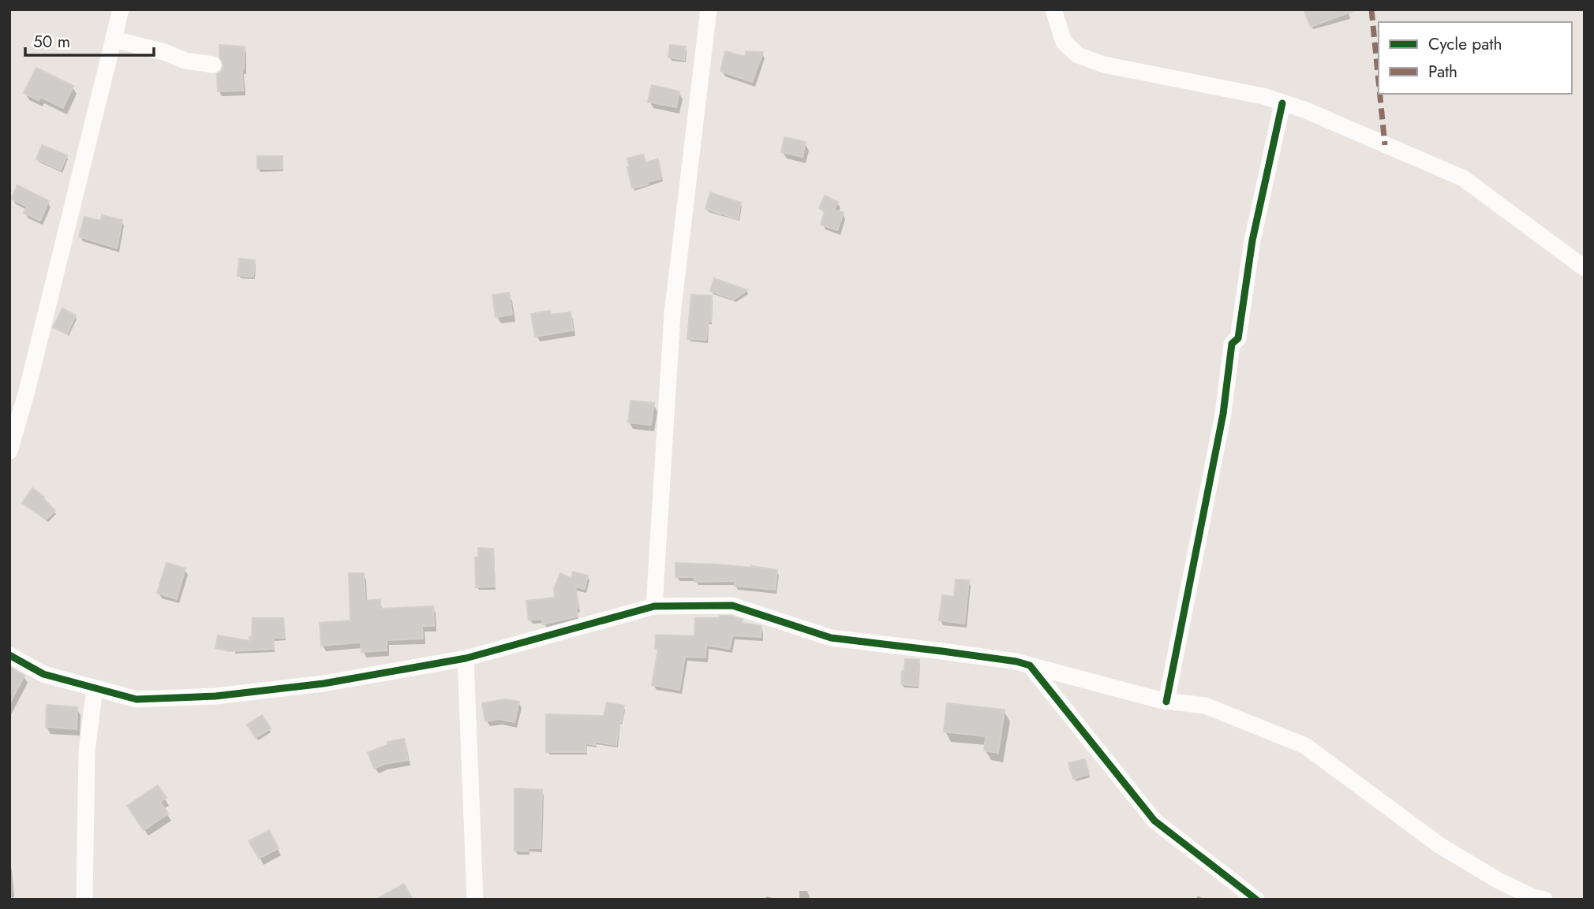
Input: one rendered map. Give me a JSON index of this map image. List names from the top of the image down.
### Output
{
  "legend": ["Cycle path", "Path"],
  "scale_bar": "50 m"
}
